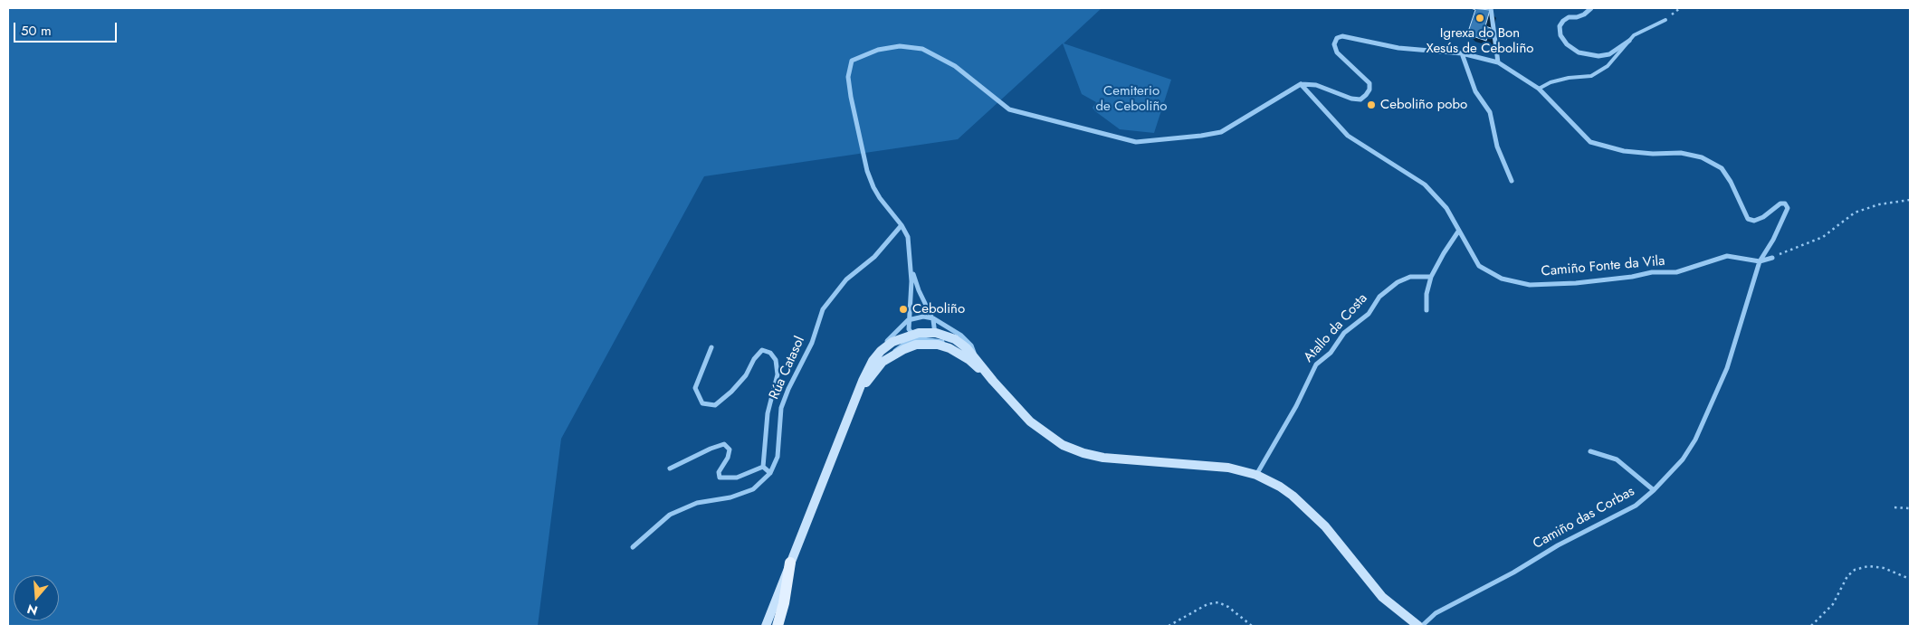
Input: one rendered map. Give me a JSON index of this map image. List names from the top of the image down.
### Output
{
  "streets": {
    "street": [
      "Camiño Fonte da Vila",
      "Atallo da Costa",
      "Rúa Catasol",
      "Camiño das Corbas"
    ]
  },
  "crossings": [
    ["Camiño Fonte da Vila", "Camiño das Corbas"]
  ],
  "parks": ["Cemiterio de Ceboliño"],
  "places": ["Igrexa do Bon Xesús de Ceboliño", "Ceboliño pobo", "Ceboliño"],
  "scale_bar": "50 m",
  "north": "bottom"
}
